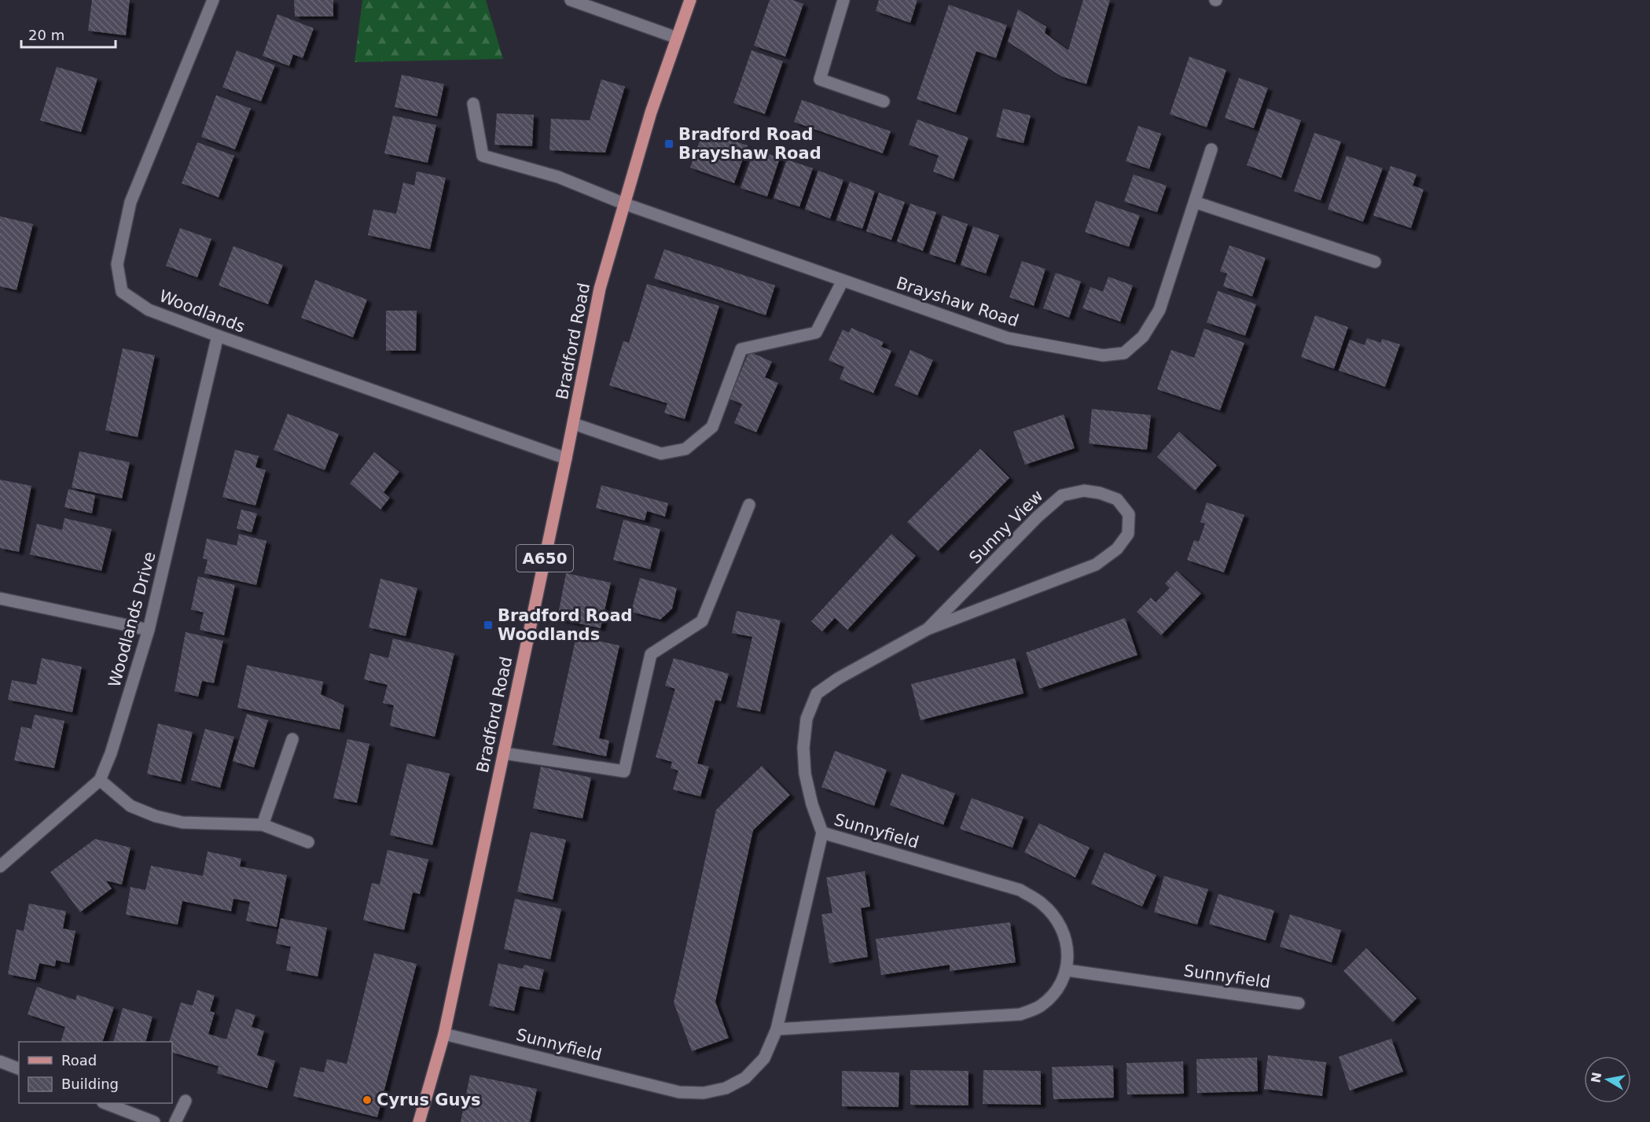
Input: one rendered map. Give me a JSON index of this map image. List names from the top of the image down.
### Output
{
  "streets": {
    "main road": ["Bradford Road", "A650"],
    "street": [
      "Brayshaw Road",
      "Woodlands",
      "Sunny View",
      "Woodlands Drive",
      "Sunnyfield"
    ]
  },
  "crossings": [
    ["Brayshaw Road", "Bradford Road"],
    ["Woodlands", "Bradford Road"],
    ["Woodlands", "Woodlands Drive"],
    ["Bradford Road", "Sunnyfield"],
    ["Sunny View", "Sunnyfield"]
  ],
  "places": {
    "transit": ["Bradford Road Brayshaw Road", "Bradford Road Woodlands"],
    "other": ["Cyrus Guys"]
  },
  "legend": ["Road", "Building"],
  "scale_bar": "20 m",
  "north": "left"
}
